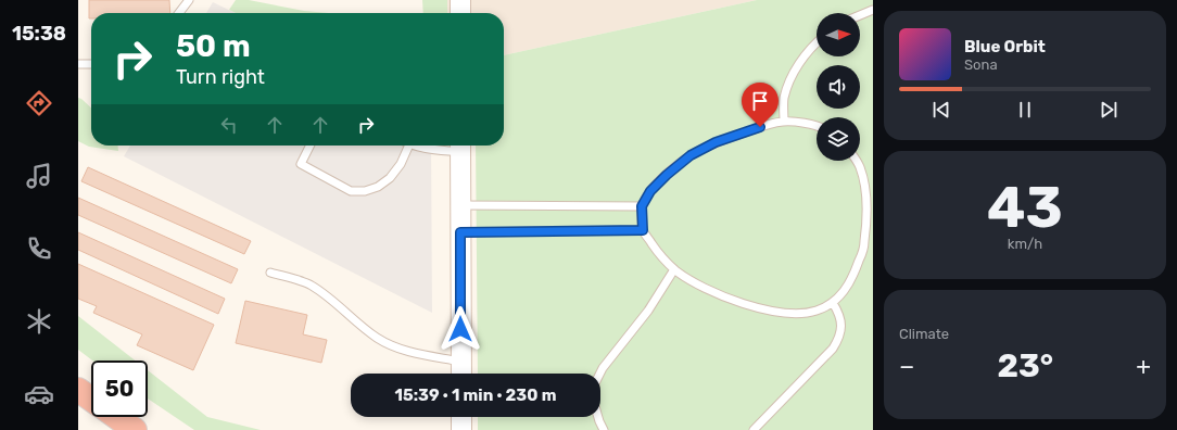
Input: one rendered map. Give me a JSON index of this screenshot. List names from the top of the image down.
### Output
{
  "north": "right",
  "page": {
    "tabs": "15:38",
    "turn": ["50 m", "Turn right"],
    "song": ["Blue Orbit", "Sona"],
    "tile": [
      ["43", "km/h"],
      "Climate"
    ],
    "heat": ["−", "23°", "+"],
    "limit": "50",
    "trip": "15:39 · 1 min · 230 m"
  }
}
